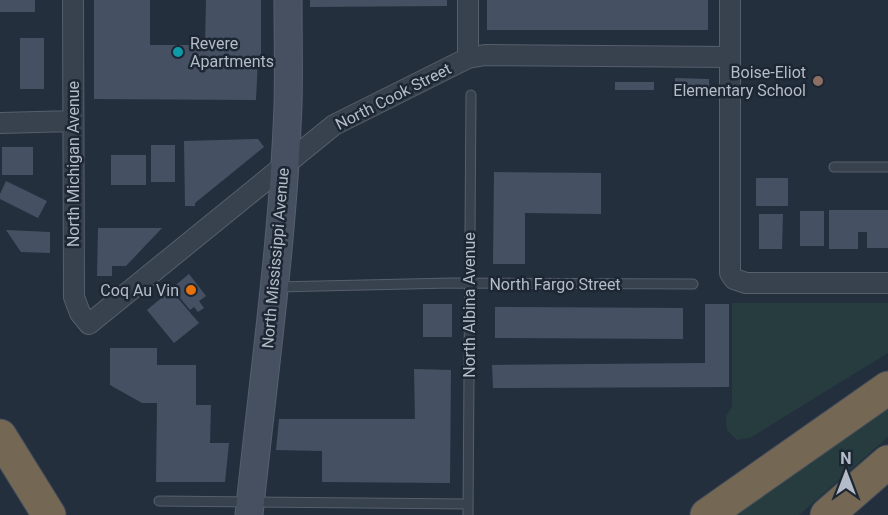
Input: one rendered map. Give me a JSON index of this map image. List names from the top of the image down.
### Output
{
  "streets": {
    "street": ["North Cook Street", "North Michigan Avenue", "North Mississippi Avenue"],
    "lane": ["North Fargo Street", "North Albina Avenue"]
  },
  "crossings": [
    ["North Cook Street", "North Michigan Avenue"],
    ["North Cook Street", "North Mississippi Avenue"],
    ["North Mississippi Avenue", "North Fargo Street"],
    ["North Fargo Street", "North Albina Avenue"]
  ],
  "places": ["Revere Apartments", "Boise-Eliot Elementary School", "Coq Au Vin"],
  "north": "top"
}
